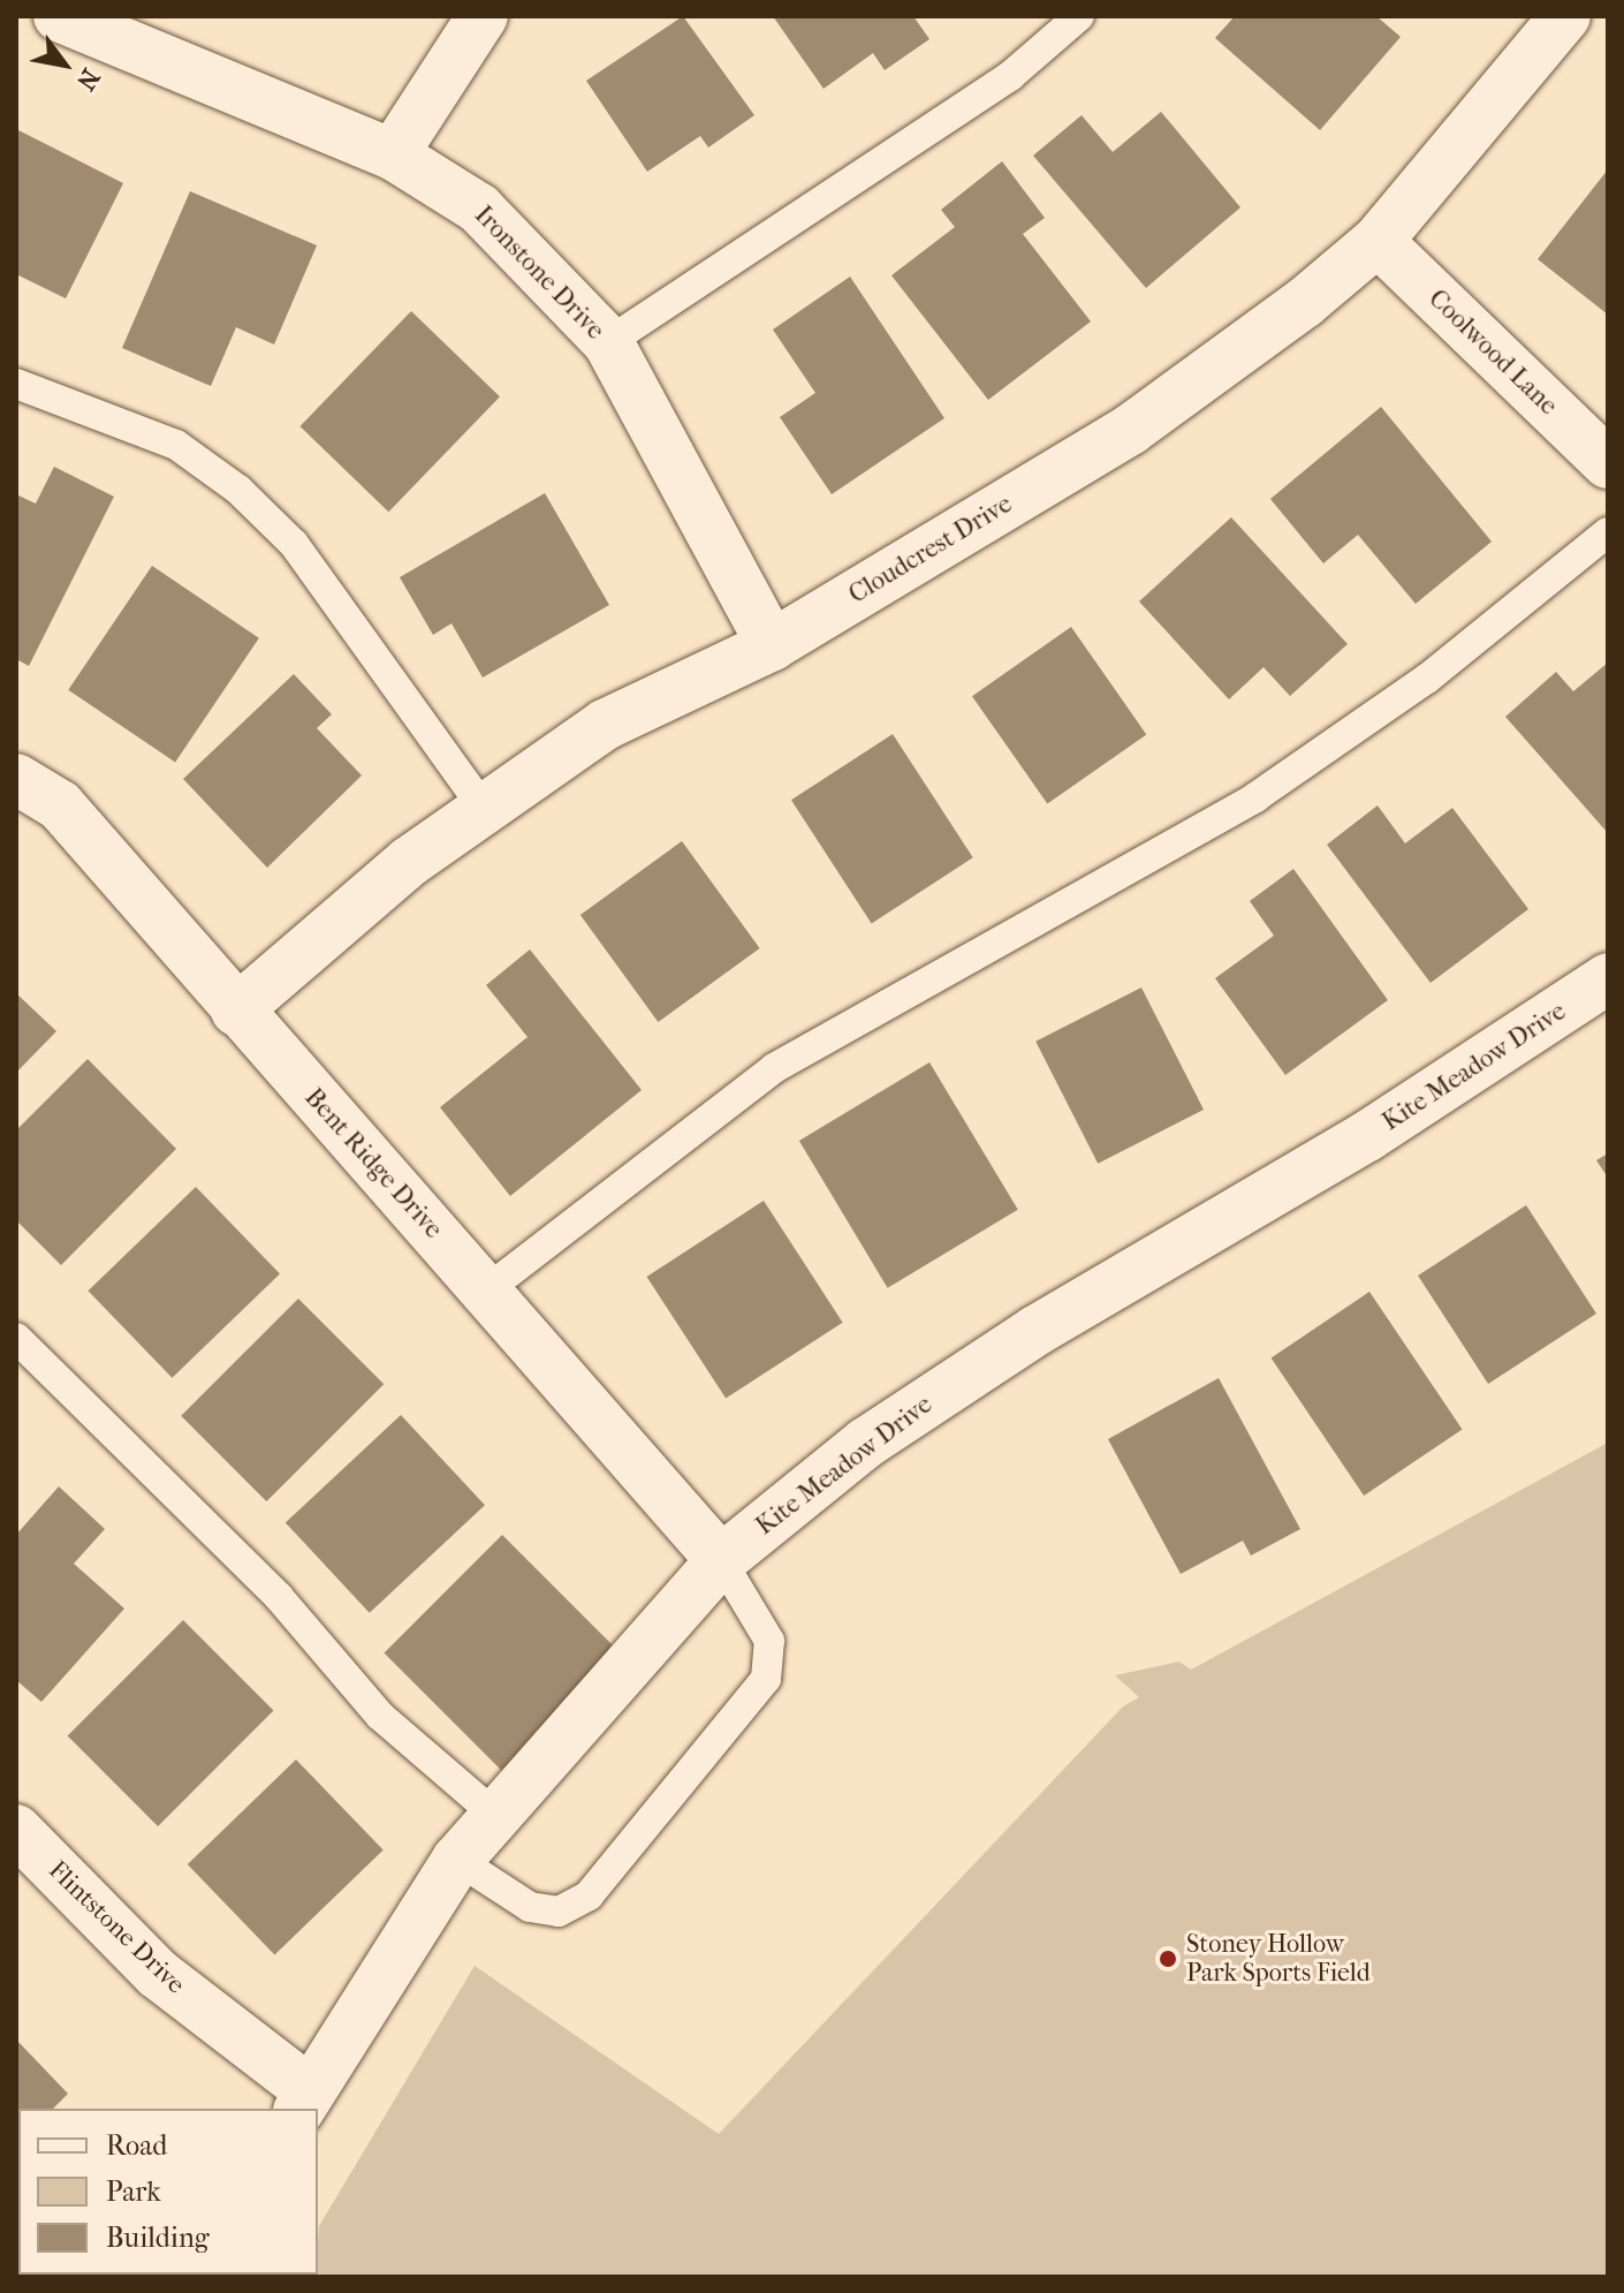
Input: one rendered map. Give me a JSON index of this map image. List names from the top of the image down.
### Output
{
  "streets": {
    "street": [
      "Ironstone Drive",
      "Coolwood Lane",
      "Cloudcrest Drive",
      "Kite Meadow Drive",
      "Bent Ridge Drive",
      "Flintstone Drive"
    ]
  },
  "crossings": [
    ["Ironstone Drive", "Cloudcrest Drive"],
    ["Coolwood Lane", "Cloudcrest Drive"],
    ["Cloudcrest Drive", "Bent Ridge Drive"],
    ["Kite Meadow Drive", "Bent Ridge Drive"],
    ["Kite Meadow Drive", "Flintstone Drive"]
  ],
  "places": ["Stoney Hollow Park Sports Field"],
  "legend": ["Road", "Park", "Building"],
  "north": "bottom right"
}
